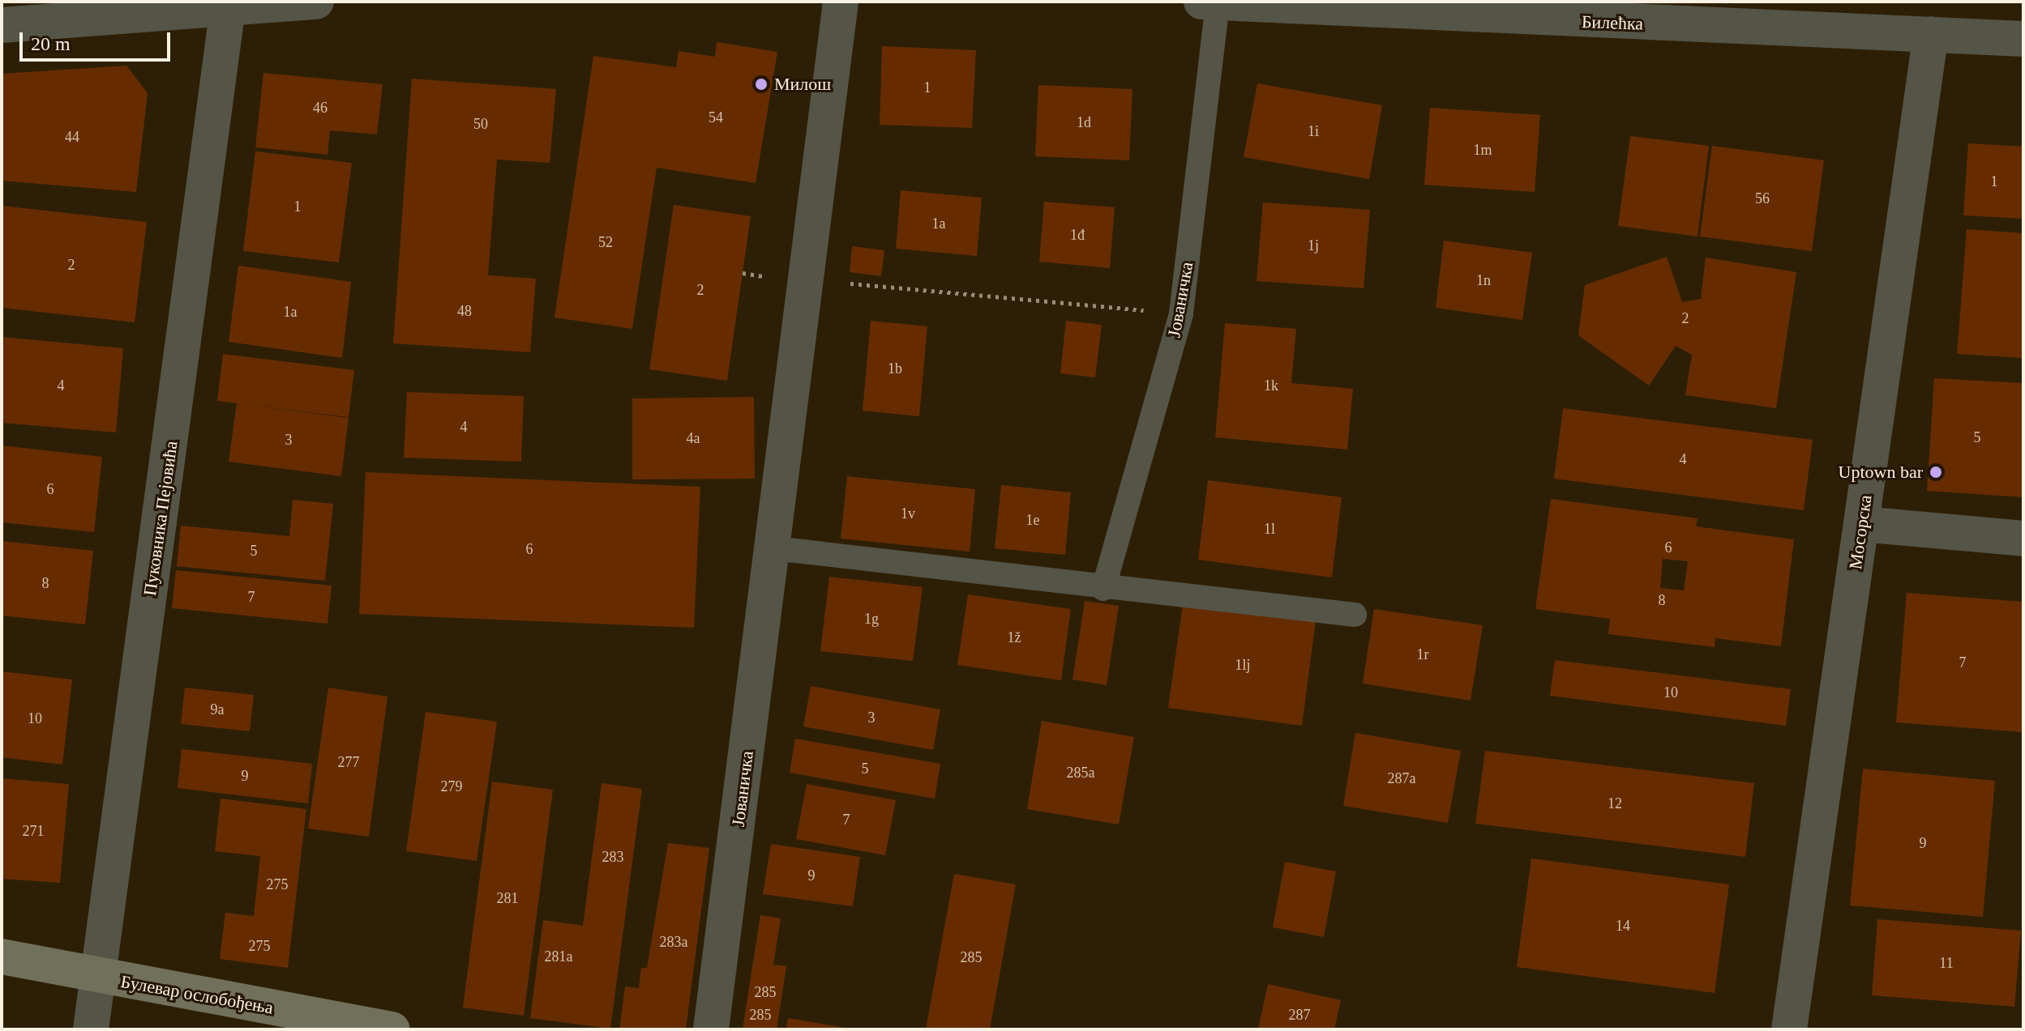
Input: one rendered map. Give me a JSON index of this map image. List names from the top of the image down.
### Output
{
  "streets": {
    "main road": ["Булевар ослобођења"],
    "street": [
      "Билећка",
      "Јованичка",
      "Пуковника Пејовића",
      "Мосорска"
    ]
  },
  "crossings": [
    ["Билећка", "Јованичка"],
    ["Билећка", "Мосорска"],
    ["Пуковника Пејовића", "Булевар ослобођења"]
  ],
  "places": ["Милош", "Uptown bar"],
  "house_numbers": [
    "1",
    "46",
    "54",
    "1d",
    "50",
    "1i",
    "44",
    "1m",
    "1",
    "56",
    "1",
    "1a",
    "1đ",
    "52",
    "1j",
    "2",
    "1n",
    "2",
    "48",
    "1a",
    "2",
    "1b",
    "4",
    "1k",
    "4",
    "5",
    "4a",
    "3",
    "4",
    "6",
    "1v",
    "1e",
    "1l",
    "6",
    "6",
    "5",
    "8",
    "7",
    "8",
    "1g",
    "1ž",
    "1r",
    "7",
    "1lj",
    "10",
    "9a",
    "3",
    "10",
    "277",
    "5",
    "285a",
    "9",
    "287a",
    "279",
    "12",
    "7",
    "271",
    "9",
    "283",
    "9",
    "275",
    "281",
    "14",
    "283a",
    "275",
    "281a",
    "285",
    "11",
    "285",
    "285",
    "287"
  ],
  "scale_bar": "20 m"
}
